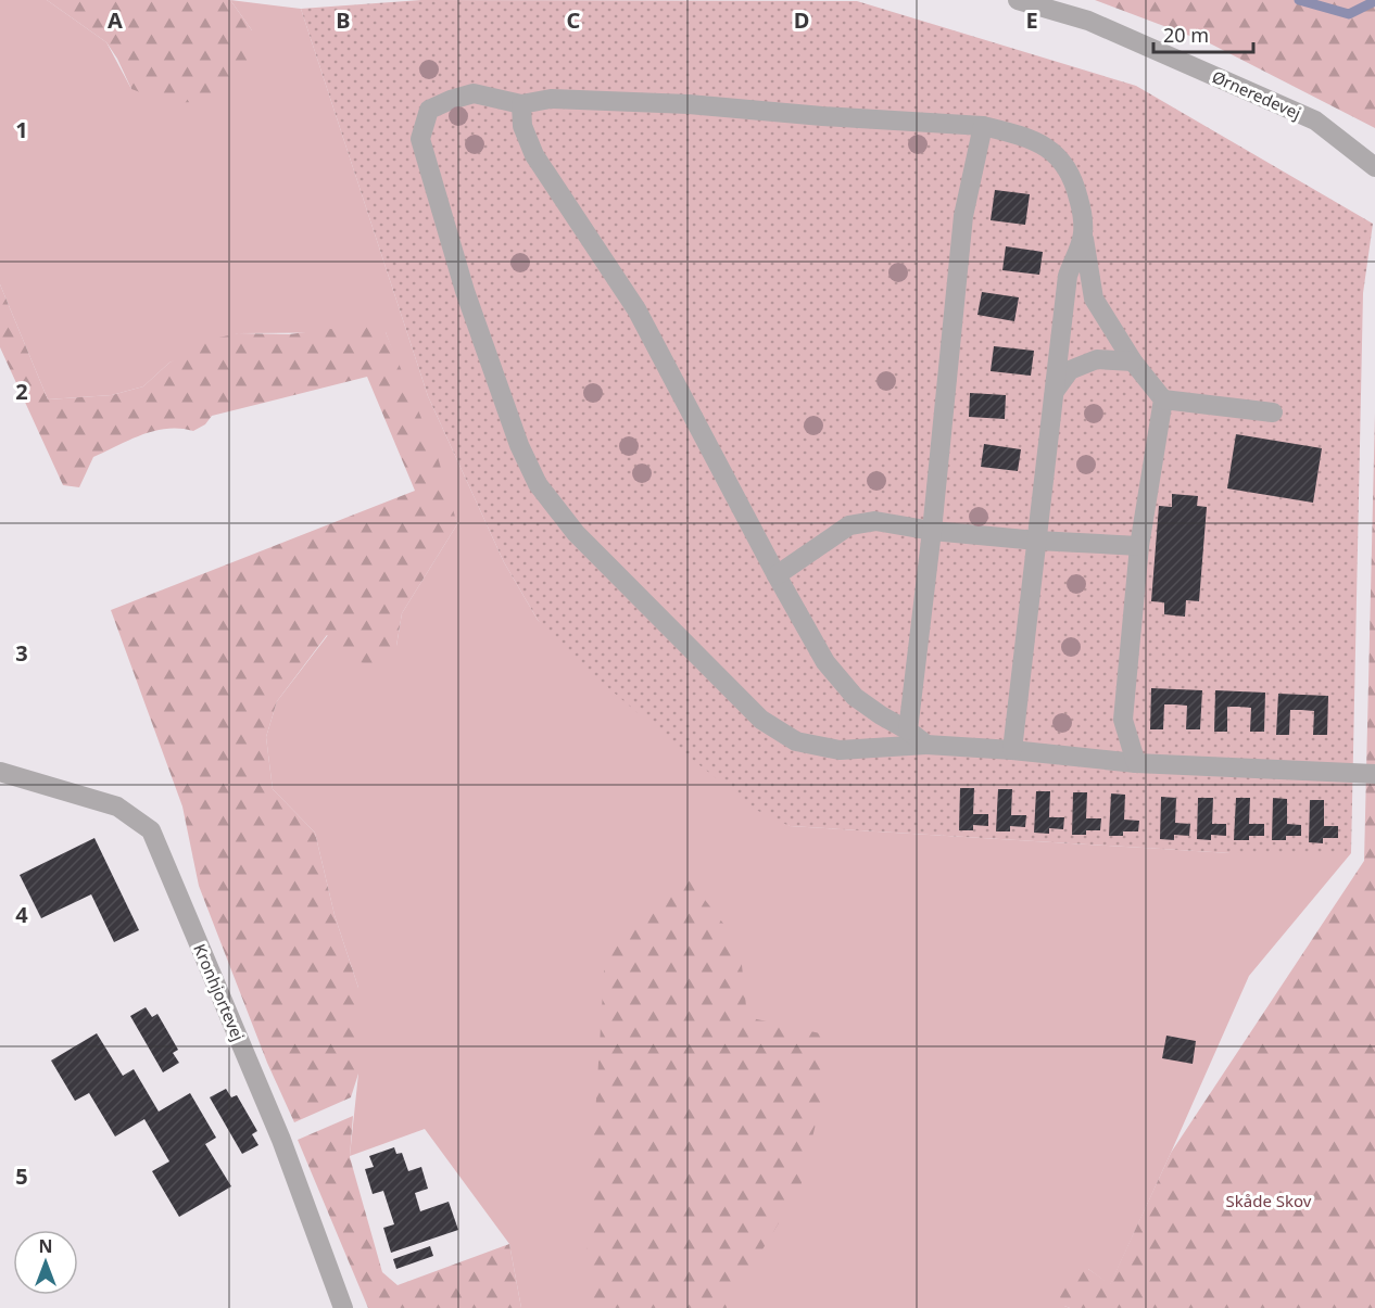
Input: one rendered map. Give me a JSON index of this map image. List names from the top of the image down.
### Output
{
  "streets": {
    "street": ["Ørneredevej", "Kronhjortevej"]
  },
  "parks": ["Skåde Skov"],
  "scale_bar": "20 m",
  "north": "top",
  "grid": {
    "columns": [
      "A",
      "B",
      "C",
      "D",
      "E"
    ],
    "rows": [
      "1",
      "2",
      "3",
      "4",
      "5"
    ]
  }
}
